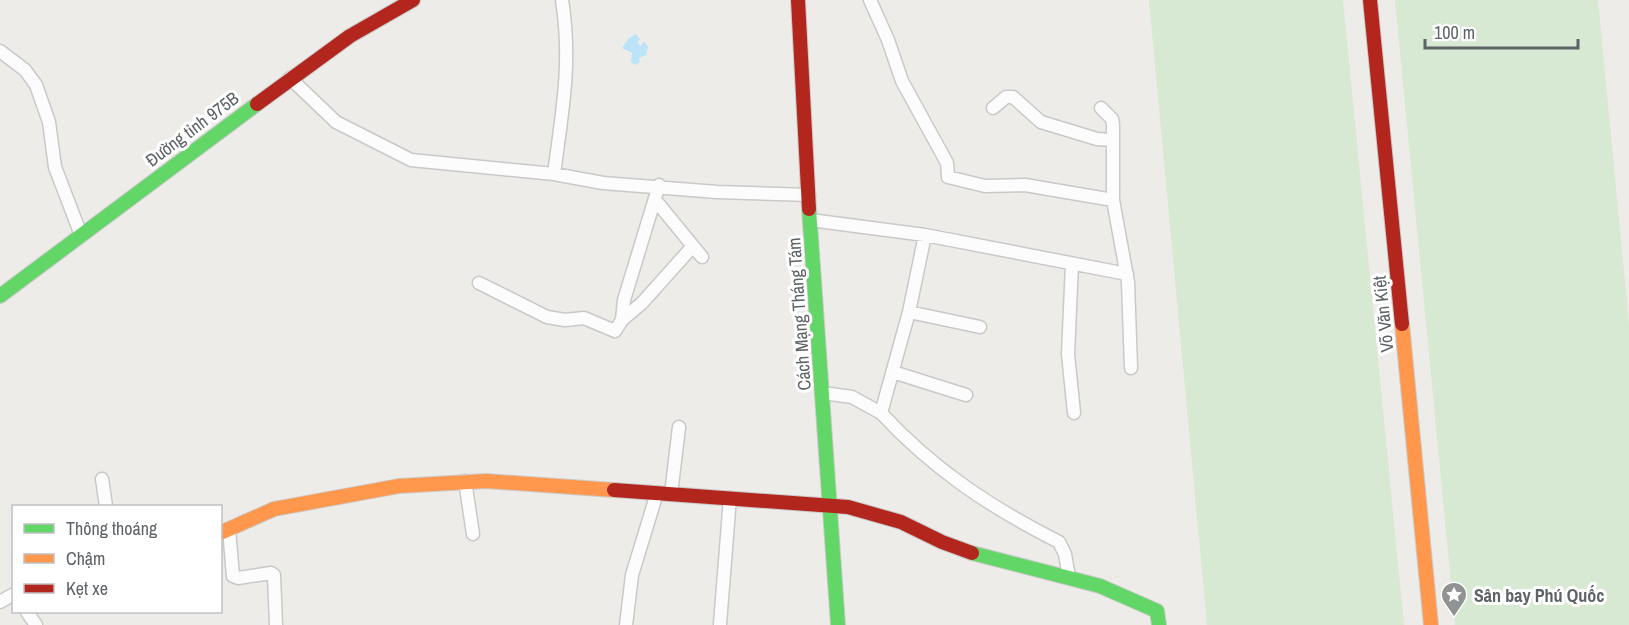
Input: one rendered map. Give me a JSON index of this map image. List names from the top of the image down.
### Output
{
  "streets": {
    "street": ["Đường tỉnh 975B", "Cách Mạng Tháng Tám", "Võ Văn Kiệt"]
  },
  "places": {
    "place": ["Sân bay Phú Quốc"]
  },
  "legend": ["Thông thoáng", "Chậm", "Kẹt xe"],
  "scale_bar": "100 m"
}
